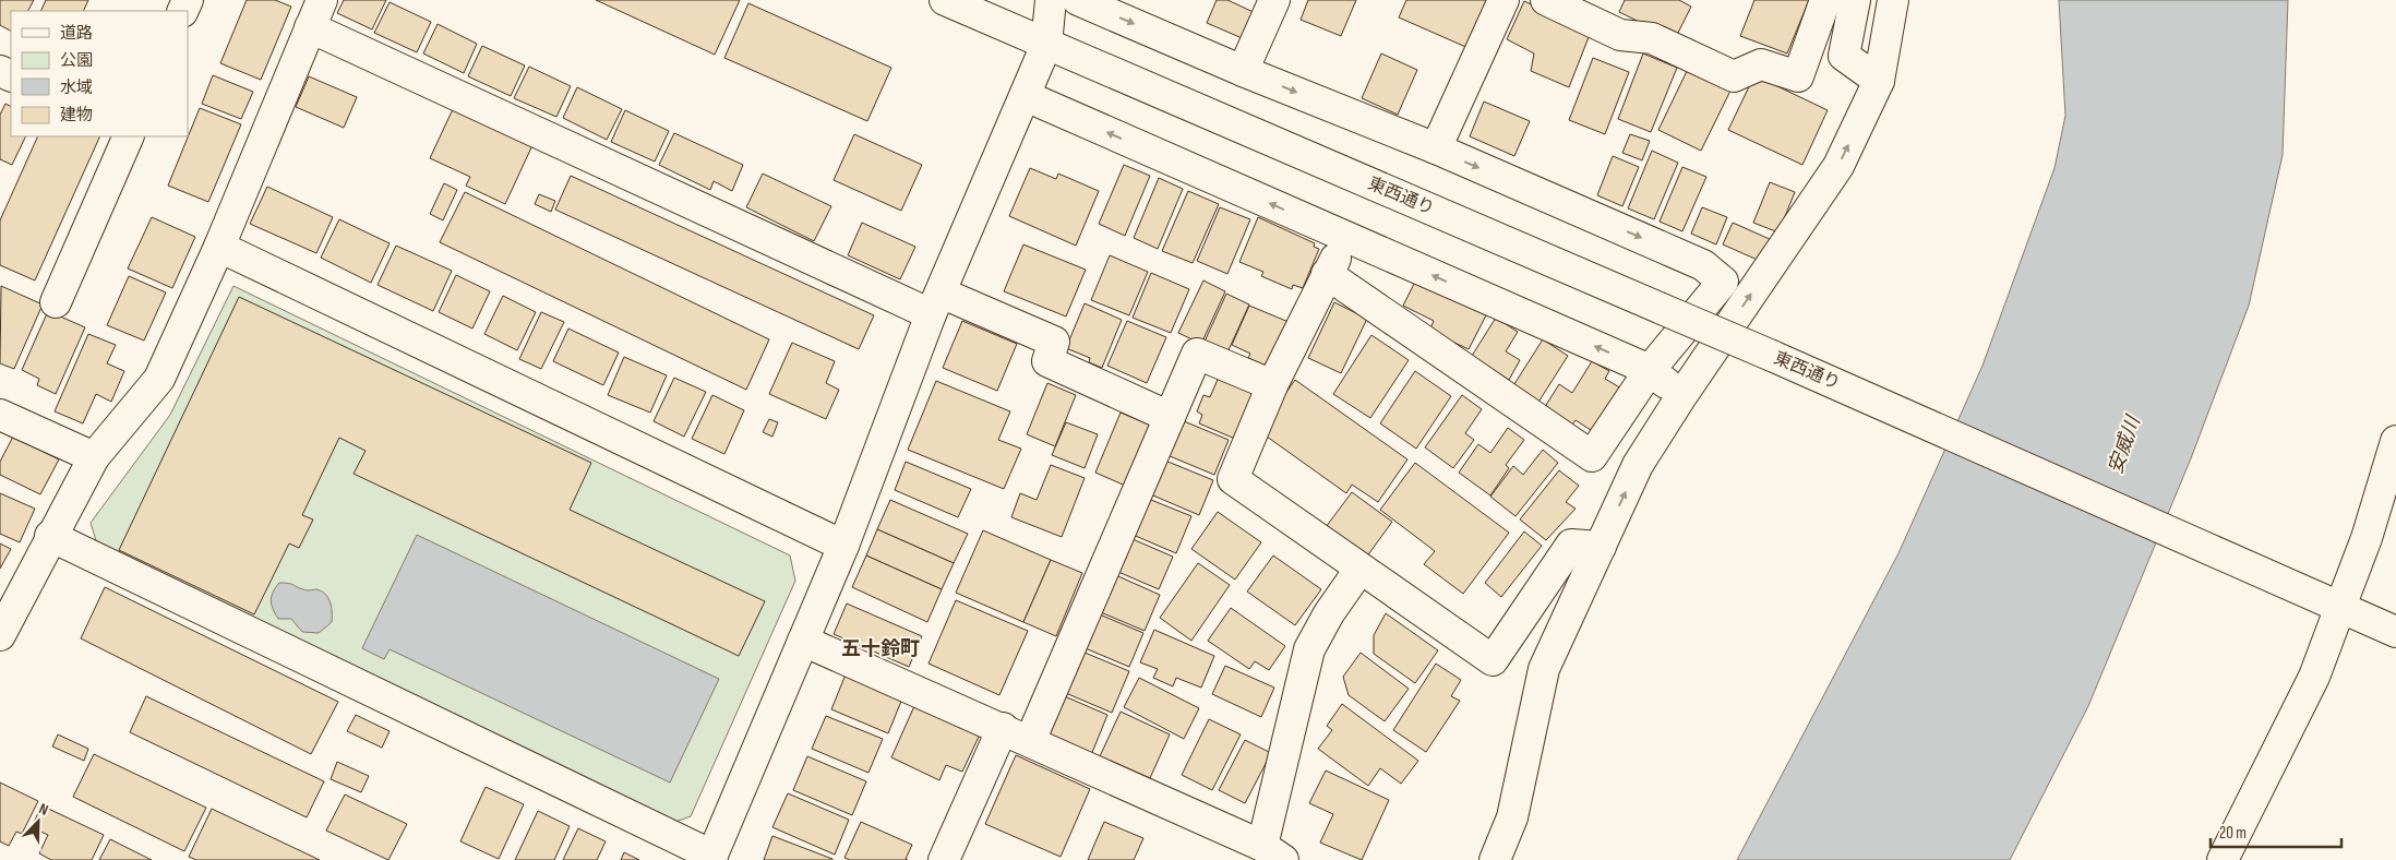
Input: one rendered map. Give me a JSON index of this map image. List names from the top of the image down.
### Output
{
  "streets": {
    "street": ["東西通り"]
  },
  "districts": ["五十鈴町"],
  "water": ["安威川"],
  "legend": [
    "道路",
    "公園",
    "水域",
    "建物"
  ],
  "scale_bar": "20 m",
  "north": "top right"
}
